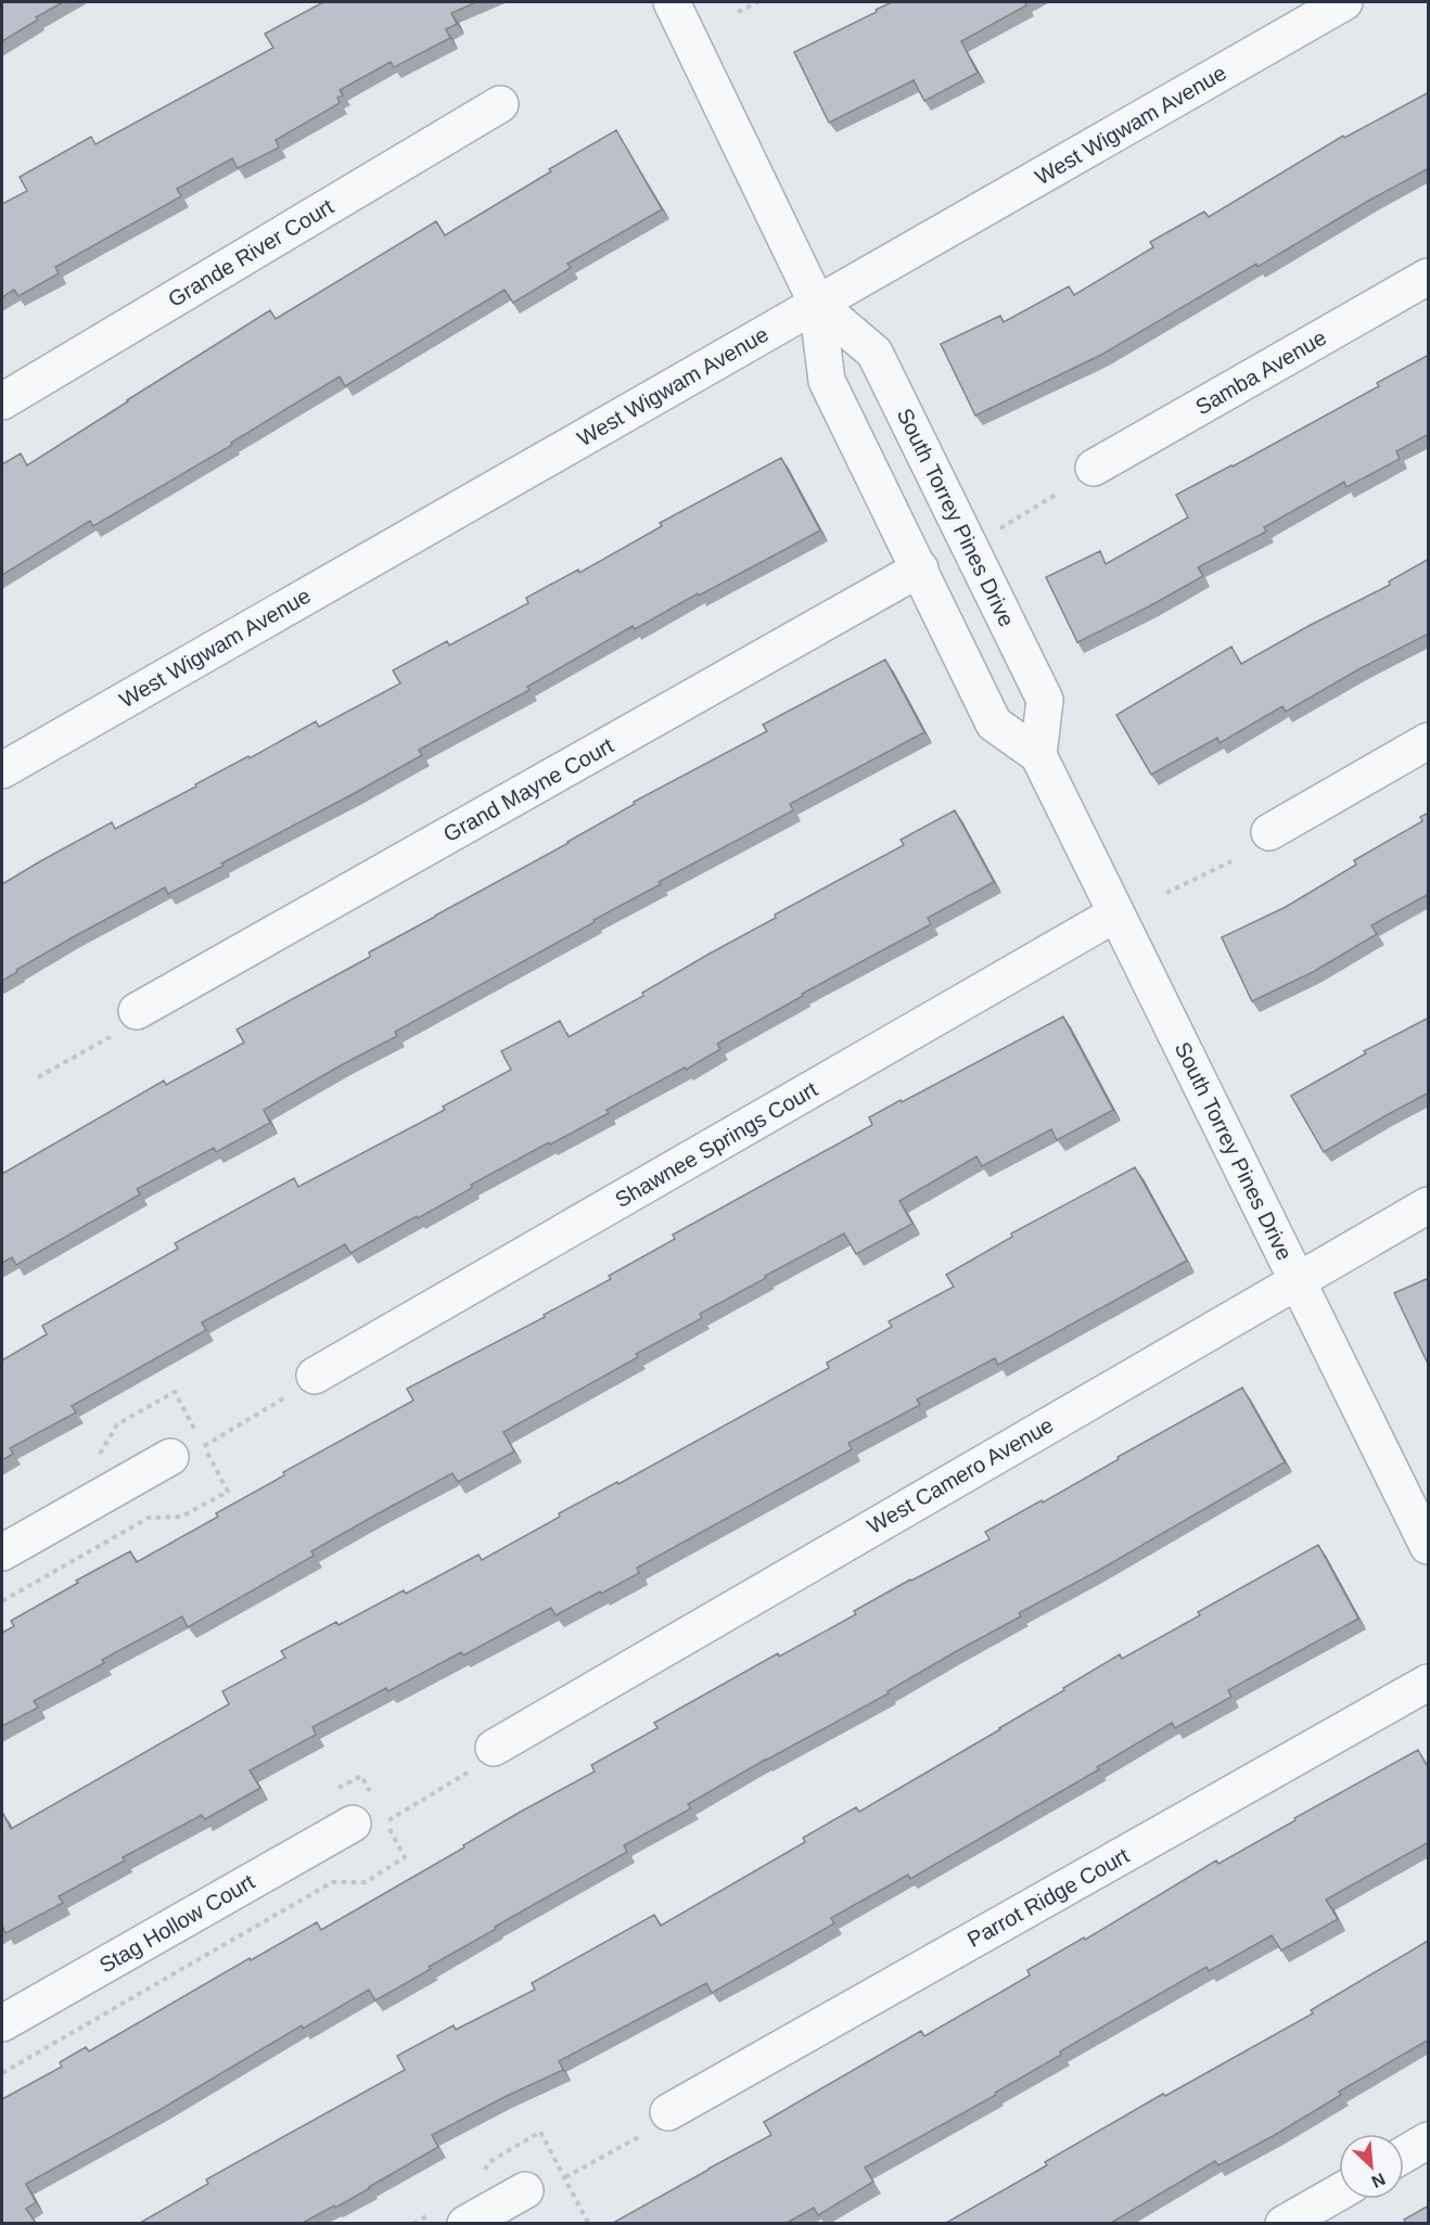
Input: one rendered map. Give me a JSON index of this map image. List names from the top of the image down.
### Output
{
  "streets": {
    "street": [
      "West Wigwam Avenue",
      "Grande River Court",
      "Samba Avenue",
      "South Torrey Pines Drive",
      "Grand Mayne Court",
      "Shawnee Springs Court",
      "West Camero Avenue",
      "Parrot Ridge Court",
      "Stag Hollow Court"
    ]
  },
  "crossings": [
    ["West Wigwam Avenue", "South Torrey Pines Drive"],
    ["South Torrey Pines Drive", "Grand Mayne Court"],
    ["South Torrey Pines Drive", "Shawnee Springs Court"],
    ["South Torrey Pines Drive", "West Camero Avenue"]
  ],
  "north": "bottom right"
}
